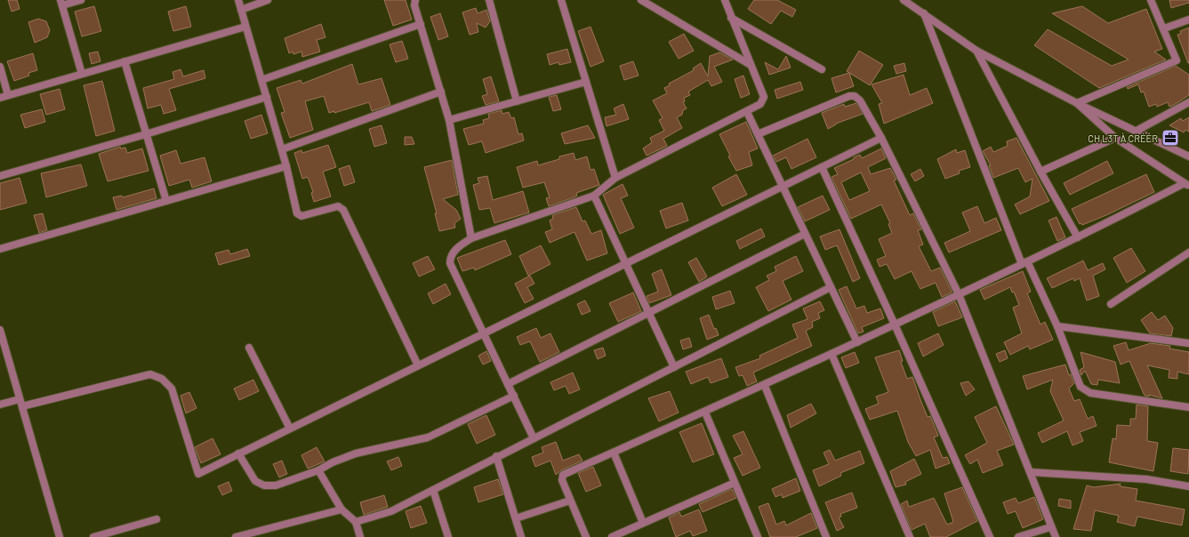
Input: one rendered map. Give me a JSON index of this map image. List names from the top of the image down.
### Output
{
  "places": {
    "office": ["CH L3T À CRÉÉR"]
  }
}
